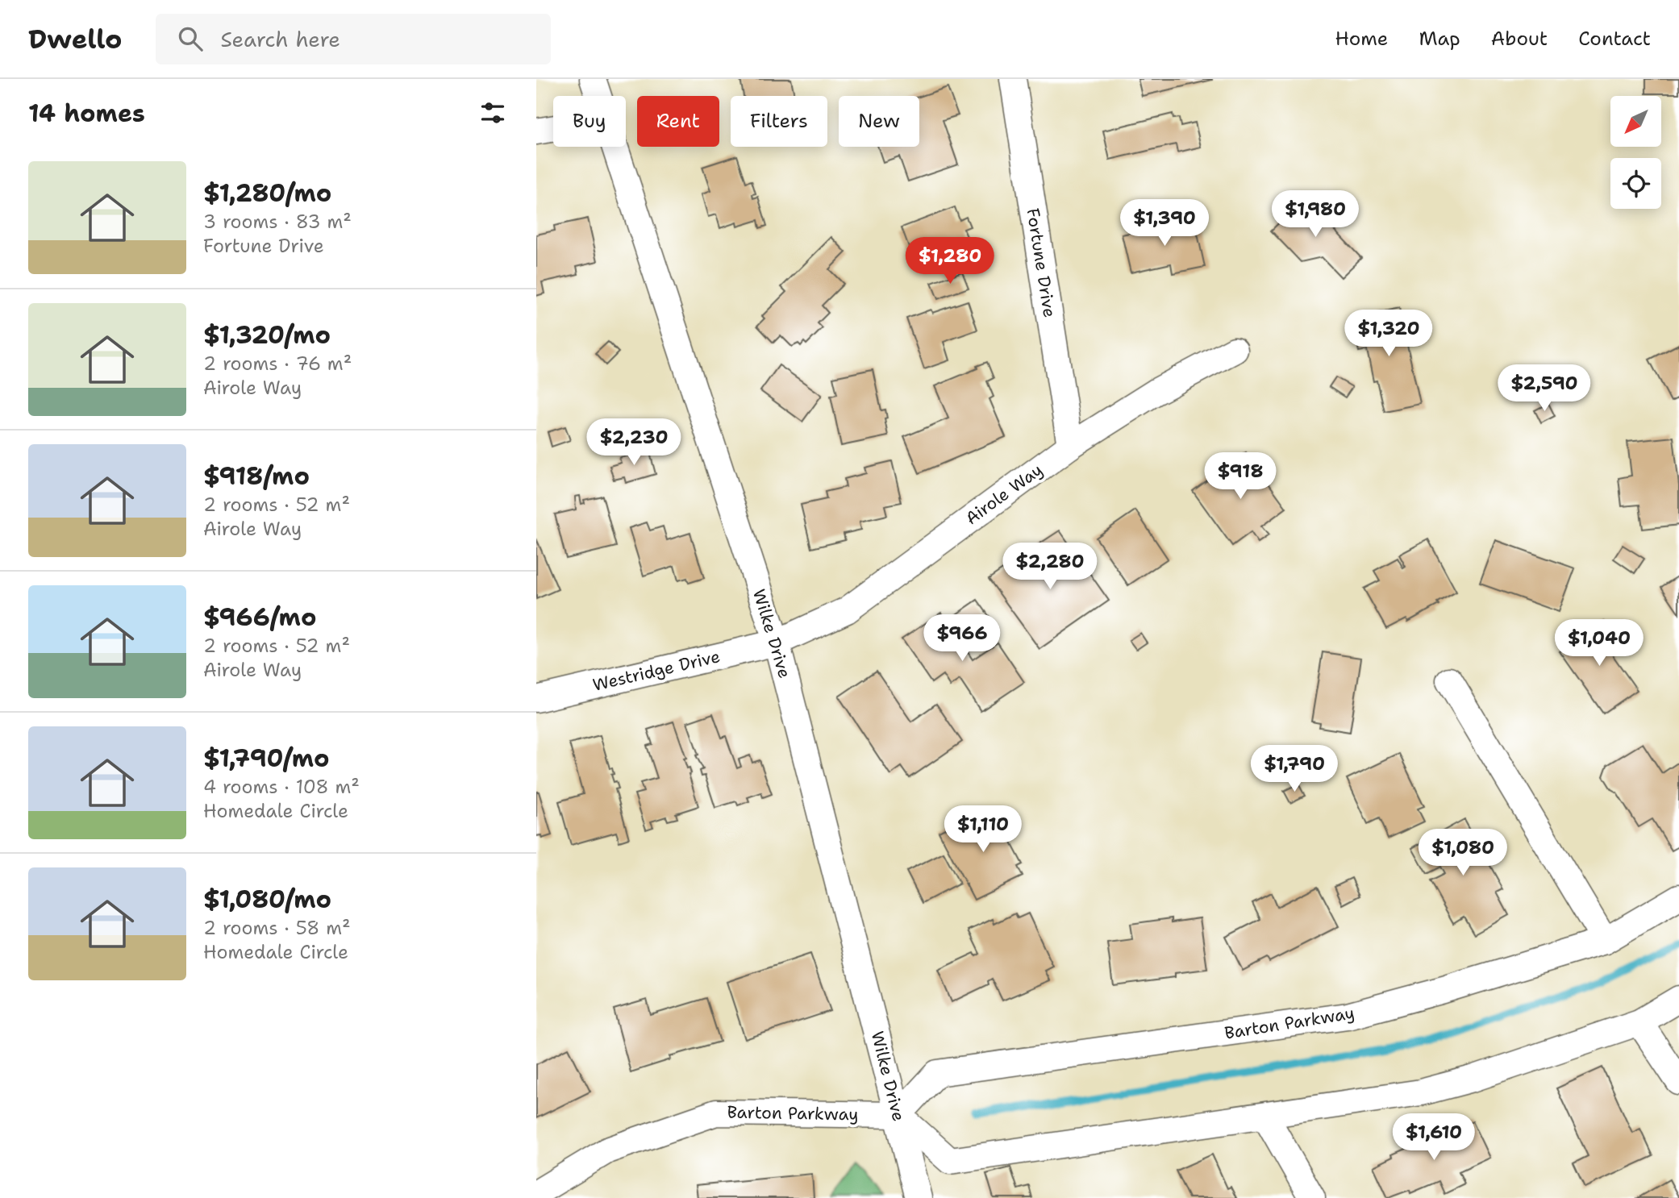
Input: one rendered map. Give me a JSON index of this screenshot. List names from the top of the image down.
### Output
{
  "streets": {
    "street": [
      "Fortune Drive",
      "Airole Way",
      "Wilke Drive",
      "Westridge Drive",
      "Barton Parkway"
    ]
  },
  "crossings": [
    ["Fortune Drive", "Airole Way"],
    ["Airole Way", "Wilke Drive"],
    ["Airole Way", "Westridge Drive"],
    ["Wilke Drive", "Westridge Drive"],
    ["Wilke Drive", "Barton Parkway"]
  ],
  "north": "bottom left",
  "page": {
    "header": "Dwello",
    "search": "Search here",
    "nav": [
      "Home",
      "Map",
      "About",
      "Contact"
    ],
    "heading": "14 homes",
    "chip": [
      "Buy",
      "Rent",
      "Filters",
      "New"
    ],
    "list": [
      {
        "name": "$1,280/mo",
        "note": "3 rooms · 83 m² · Fortune Drive"
      },
      {
        "name": "$1,320/mo",
        "note": "2 rooms · 76 m² · Airole Way"
      },
      {
        "name": "$918/mo",
        "note": "2 rooms · 52 m² · Airole Way"
      },
      {
        "name": "$966/mo",
        "note": "2 rooms · 52 m² · Airole Way"
      },
      {
        "name": "$1,790/mo",
        "note": "4 rooms · 108 m² · Homedale Circle"
      },
      {
        "name": "$1,080/mo",
        "note": "2 rooms · 58 m² · Homedale Circle"
      }
    ],
    "price": [
      "$1,980",
      "$1,390",
      "$1,280",
      "$1,320",
      "$2,590",
      "$2,230",
      "$918",
      "$2,280",
      "$966",
      "$1,040",
      "$1,790",
      "$1,110",
      "$1,080",
      "$1,610"
    ]
  }
}
